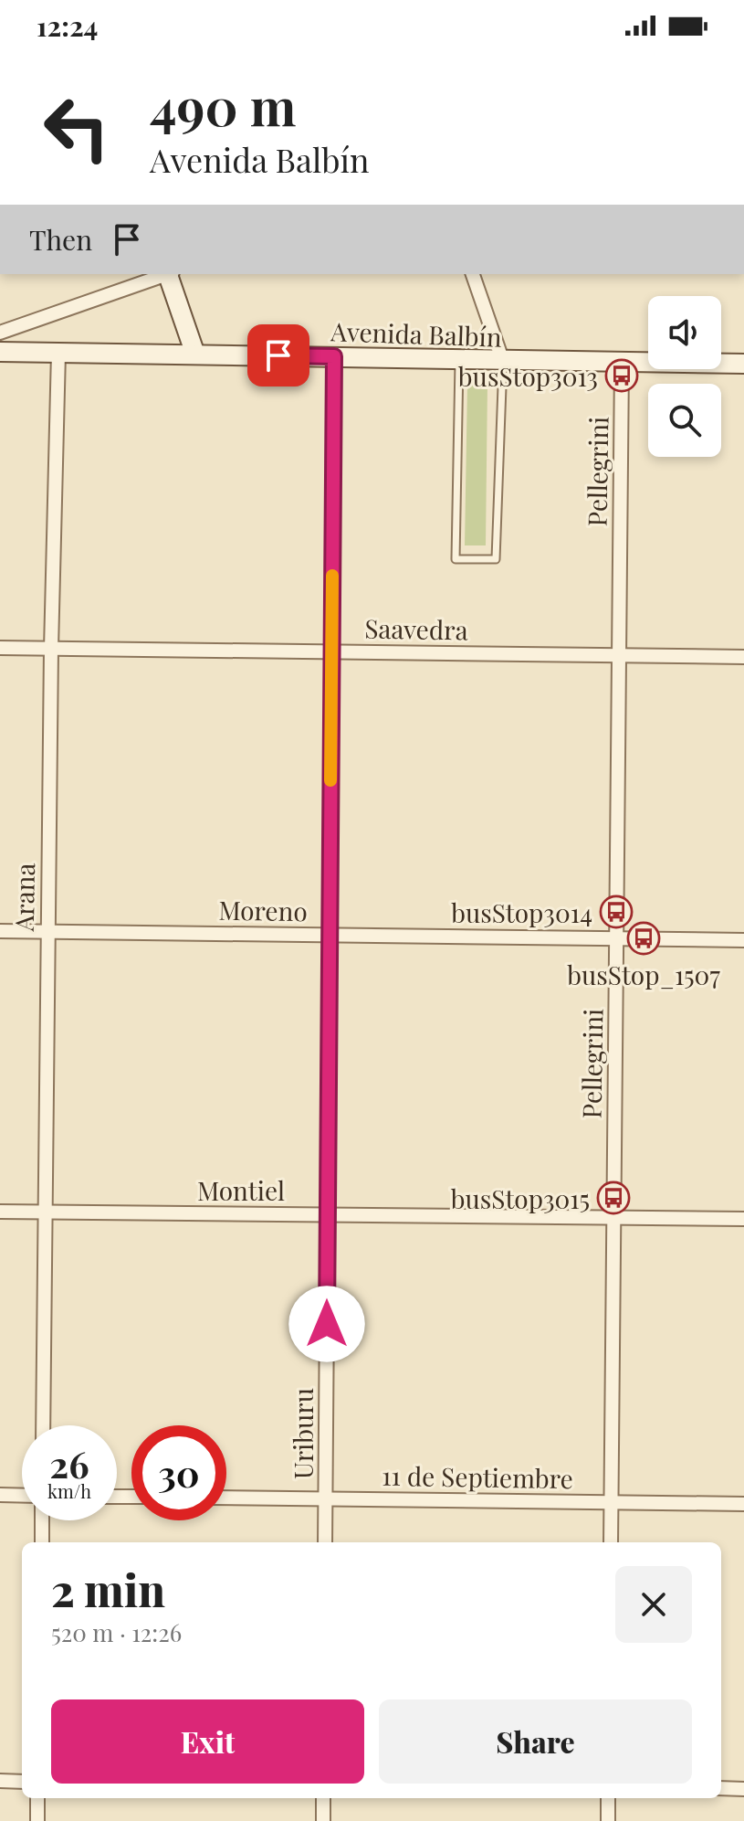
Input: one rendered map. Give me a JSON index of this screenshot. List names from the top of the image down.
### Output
{
  "streets": {
    "main road": ["Avenida Balbín"],
    "street": [
      "Pellegrini",
      "Saavedra",
      "Arana",
      "Moreno",
      "Montiel",
      "Uriburu",
      "11 de Septiembre"
    ]
  },
  "crossings": [
    ["Avenida Balbín", "Pellegrini"],
    ["Avenida Balbín", "Arana"],
    ["Avenida Balbín", "Uriburu"],
    ["Pellegrini", "Saavedra"],
    ["Pellegrini", "Moreno"],
    ["Pellegrini", "Montiel"],
    ["Pellegrini", "11 de Septiembre"],
    ["Saavedra", "Arana"],
    ["Saavedra", "Uriburu"],
    ["Arana", "Moreno"],
    ["Arana", "Montiel"],
    ["Moreno", "Uriburu"],
    ["Montiel", "Uriburu"],
    ["Uriburu", "11 de Septiembre"]
  ],
  "places": {
    "bus stop": [
      "busStop3013",
      "busStop3014",
      "busStop_1507",
      "busStop3015"
    ]
  },
  "page": {
    "status": "12:24",
    "turn": ["490 m", "Avenida Balbín"],
    "then": "Then",
    "speed": "26 km/h",
    "limit": "30",
    "heading": ["2 min", "520 m · 12:26"],
    "buttons": ["Exit", "Share"]
  }
}
